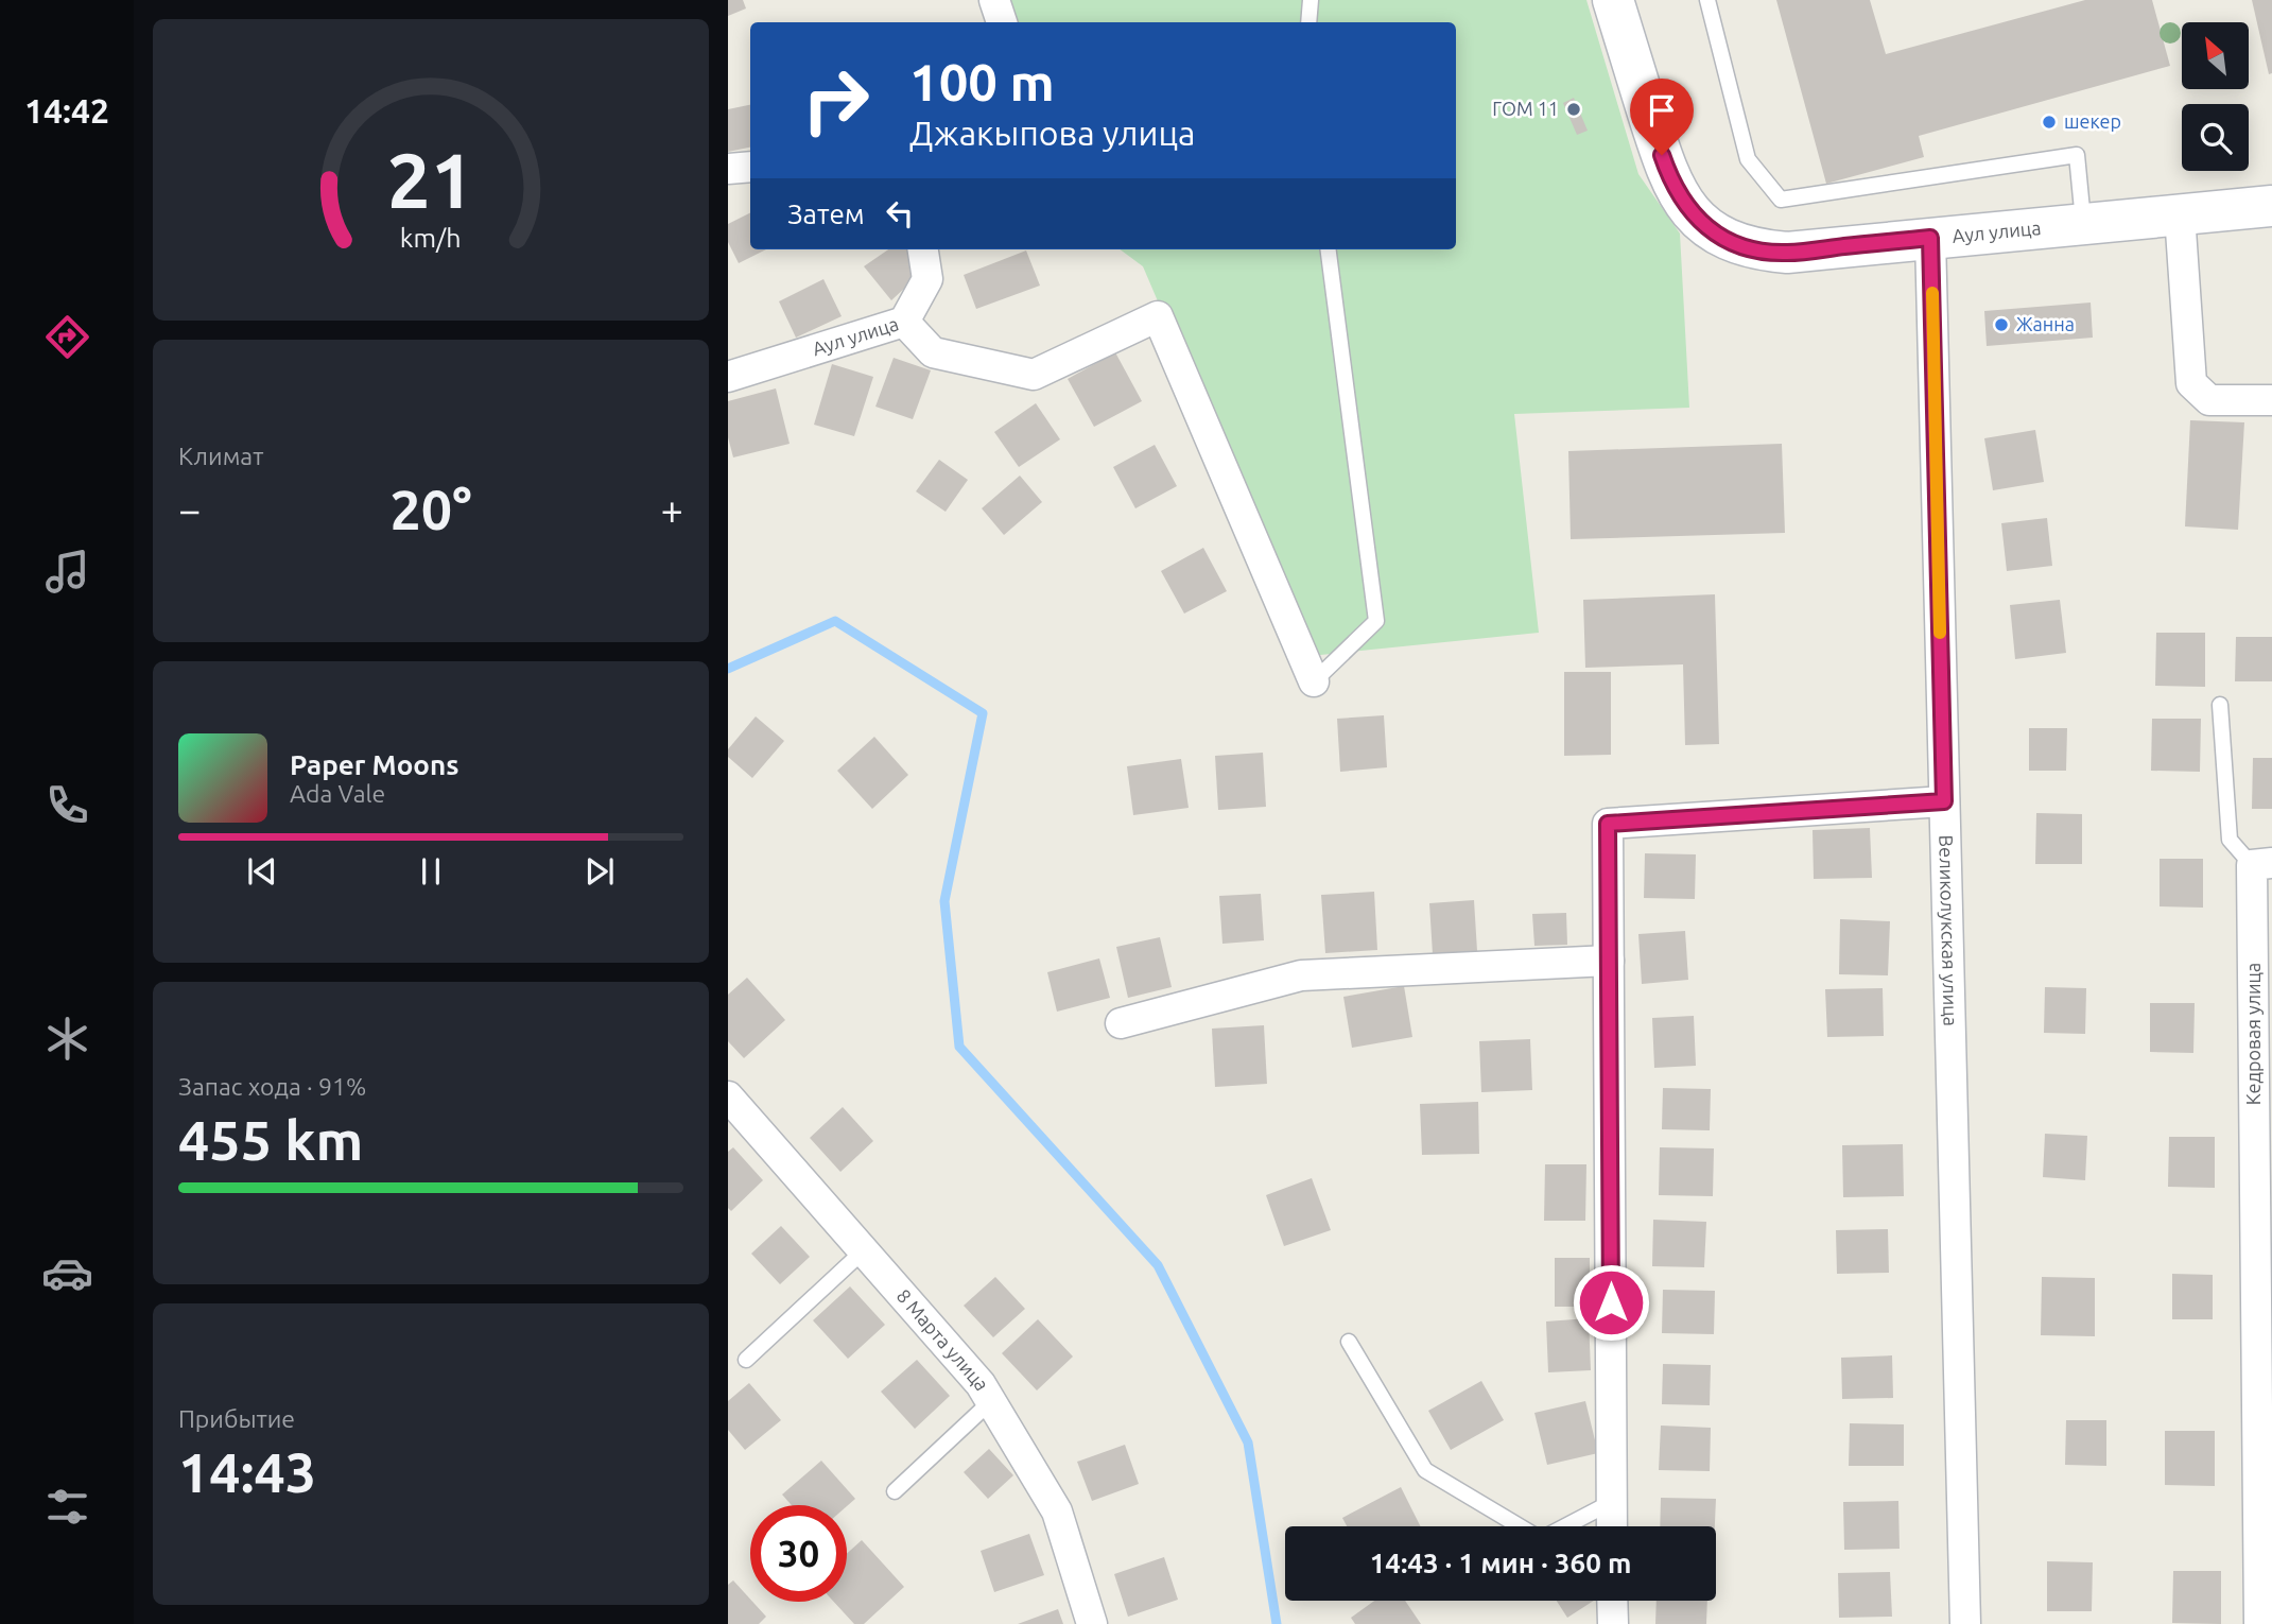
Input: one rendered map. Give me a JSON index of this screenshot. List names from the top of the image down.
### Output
{
  "streets": {
    "main road": ["Аул улица"],
    "street": ["Великолукская улица", "Кедровая улица", "8 Марта улица"]
  },
  "crossings": [
    ["Аул улица", "Великолукская улица"]
  ],
  "places": ["ГОМ 11", "шекер", "Жанна"],
  "north": "top left",
  "page": {
    "tabs": "14:42",
    "turn": ["100 m", "Джакыпова улица"],
    "then": "Затем",
    "tile": [
      "Климат",
      ["Запас хода · 91%", "455 km"],
      ["Прибытие", "14:43"]
    ],
    "heat": ["−", "20°", "+"],
    "song": ["Paper Moons", "Ada Vale"],
    "limit": "30",
    "trip": "14:43 · 1 мин · 360 m",
    "gauge": ["21", "km/h"]
  }
}
